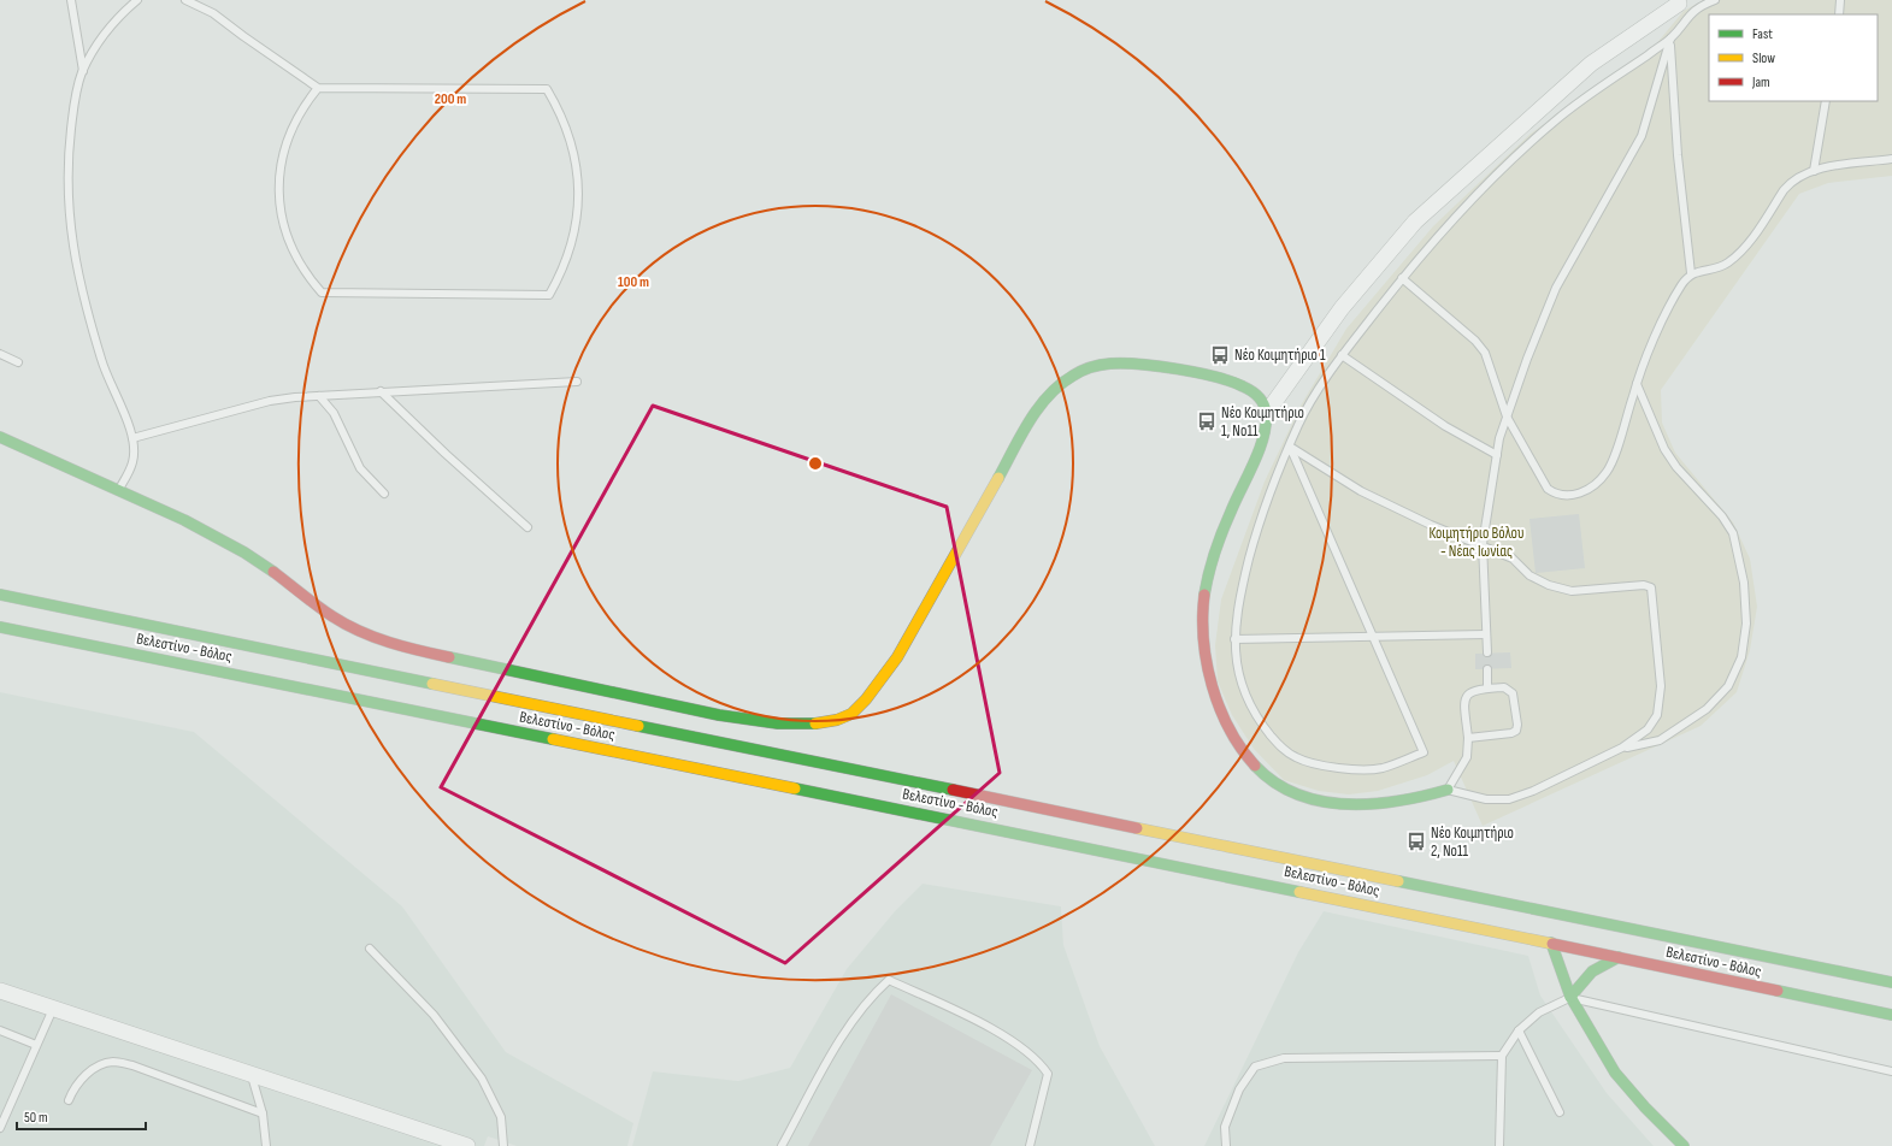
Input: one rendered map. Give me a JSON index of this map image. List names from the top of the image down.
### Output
{
  "streets": {
    "main road": ["Βελεστίνο - Βόλος"]
  },
  "parks": ["Κοιμητήριο Βόλου - Νέας Ιωνίας"],
  "places": {
    "bus stop": ["Νέο Κοιμητήριο 1", "Νέο Κοιμητήριο 1, Νο11", "Νέο Κοιμητήριο 2, Νο11"]
  },
  "legend": ["Fast", "Slow", "Jam"],
  "scale_bar": "50 m",
  "rings": ["200 m", "100 m"]
}
